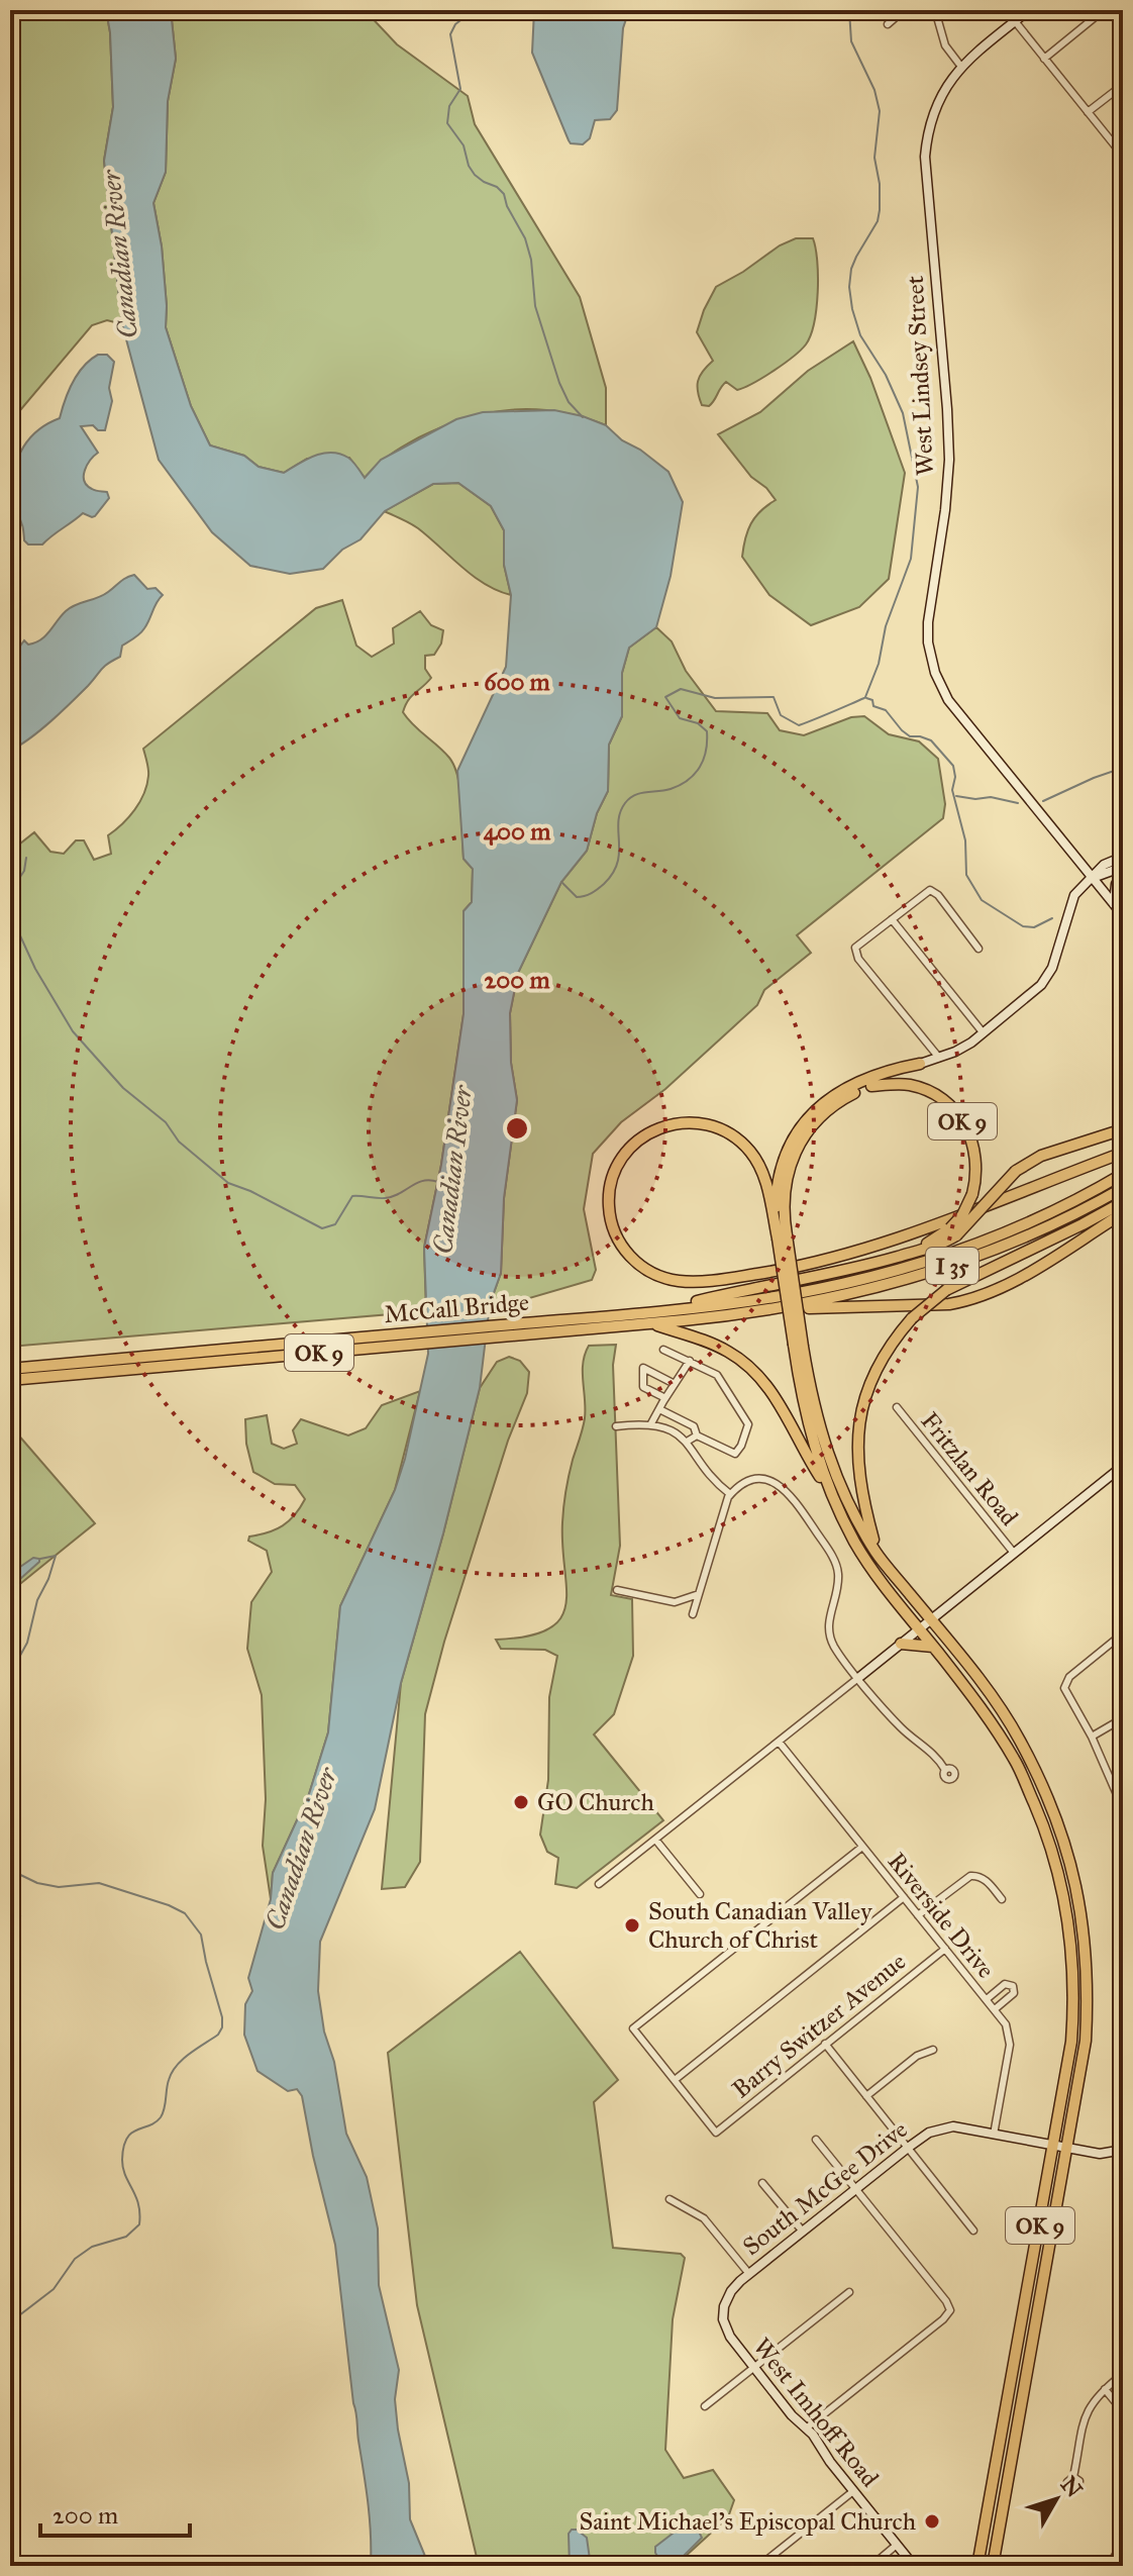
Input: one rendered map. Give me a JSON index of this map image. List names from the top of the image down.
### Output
{
  "streets": {
    "highway": ["OK 9", "I 35", "McCall Bridge"],
    "main road": ["West Lindsey Street", "South McGee Drive", "West Imhoff Road"],
    "street": ["Fritzlan Road", "Riverside Drive", "Barry Switzer Avenue"]
  },
  "crossings": [
    ["OK 9", "I 35"],
    ["OK 9", "McCall Bridge"],
    ["OK 9", "South McGee Drive"],
    ["I 35", "McCall Bridge"],
    ["Riverside Drive", "Barry Switzer Avenue"],
    ["Riverside Drive", "South McGee Drive"],
    ["South McGee Drive", "West Imhoff Road"]
  ],
  "water": ["Canadian River"],
  "places": ["GO Church", "South Canadian Valley Church of Christ", "Saint Michael's Episcopal Church"],
  "scale_bar": "200 m",
  "north": "top right",
  "rings": ["600 m", "400 m", "200 m"]
}
